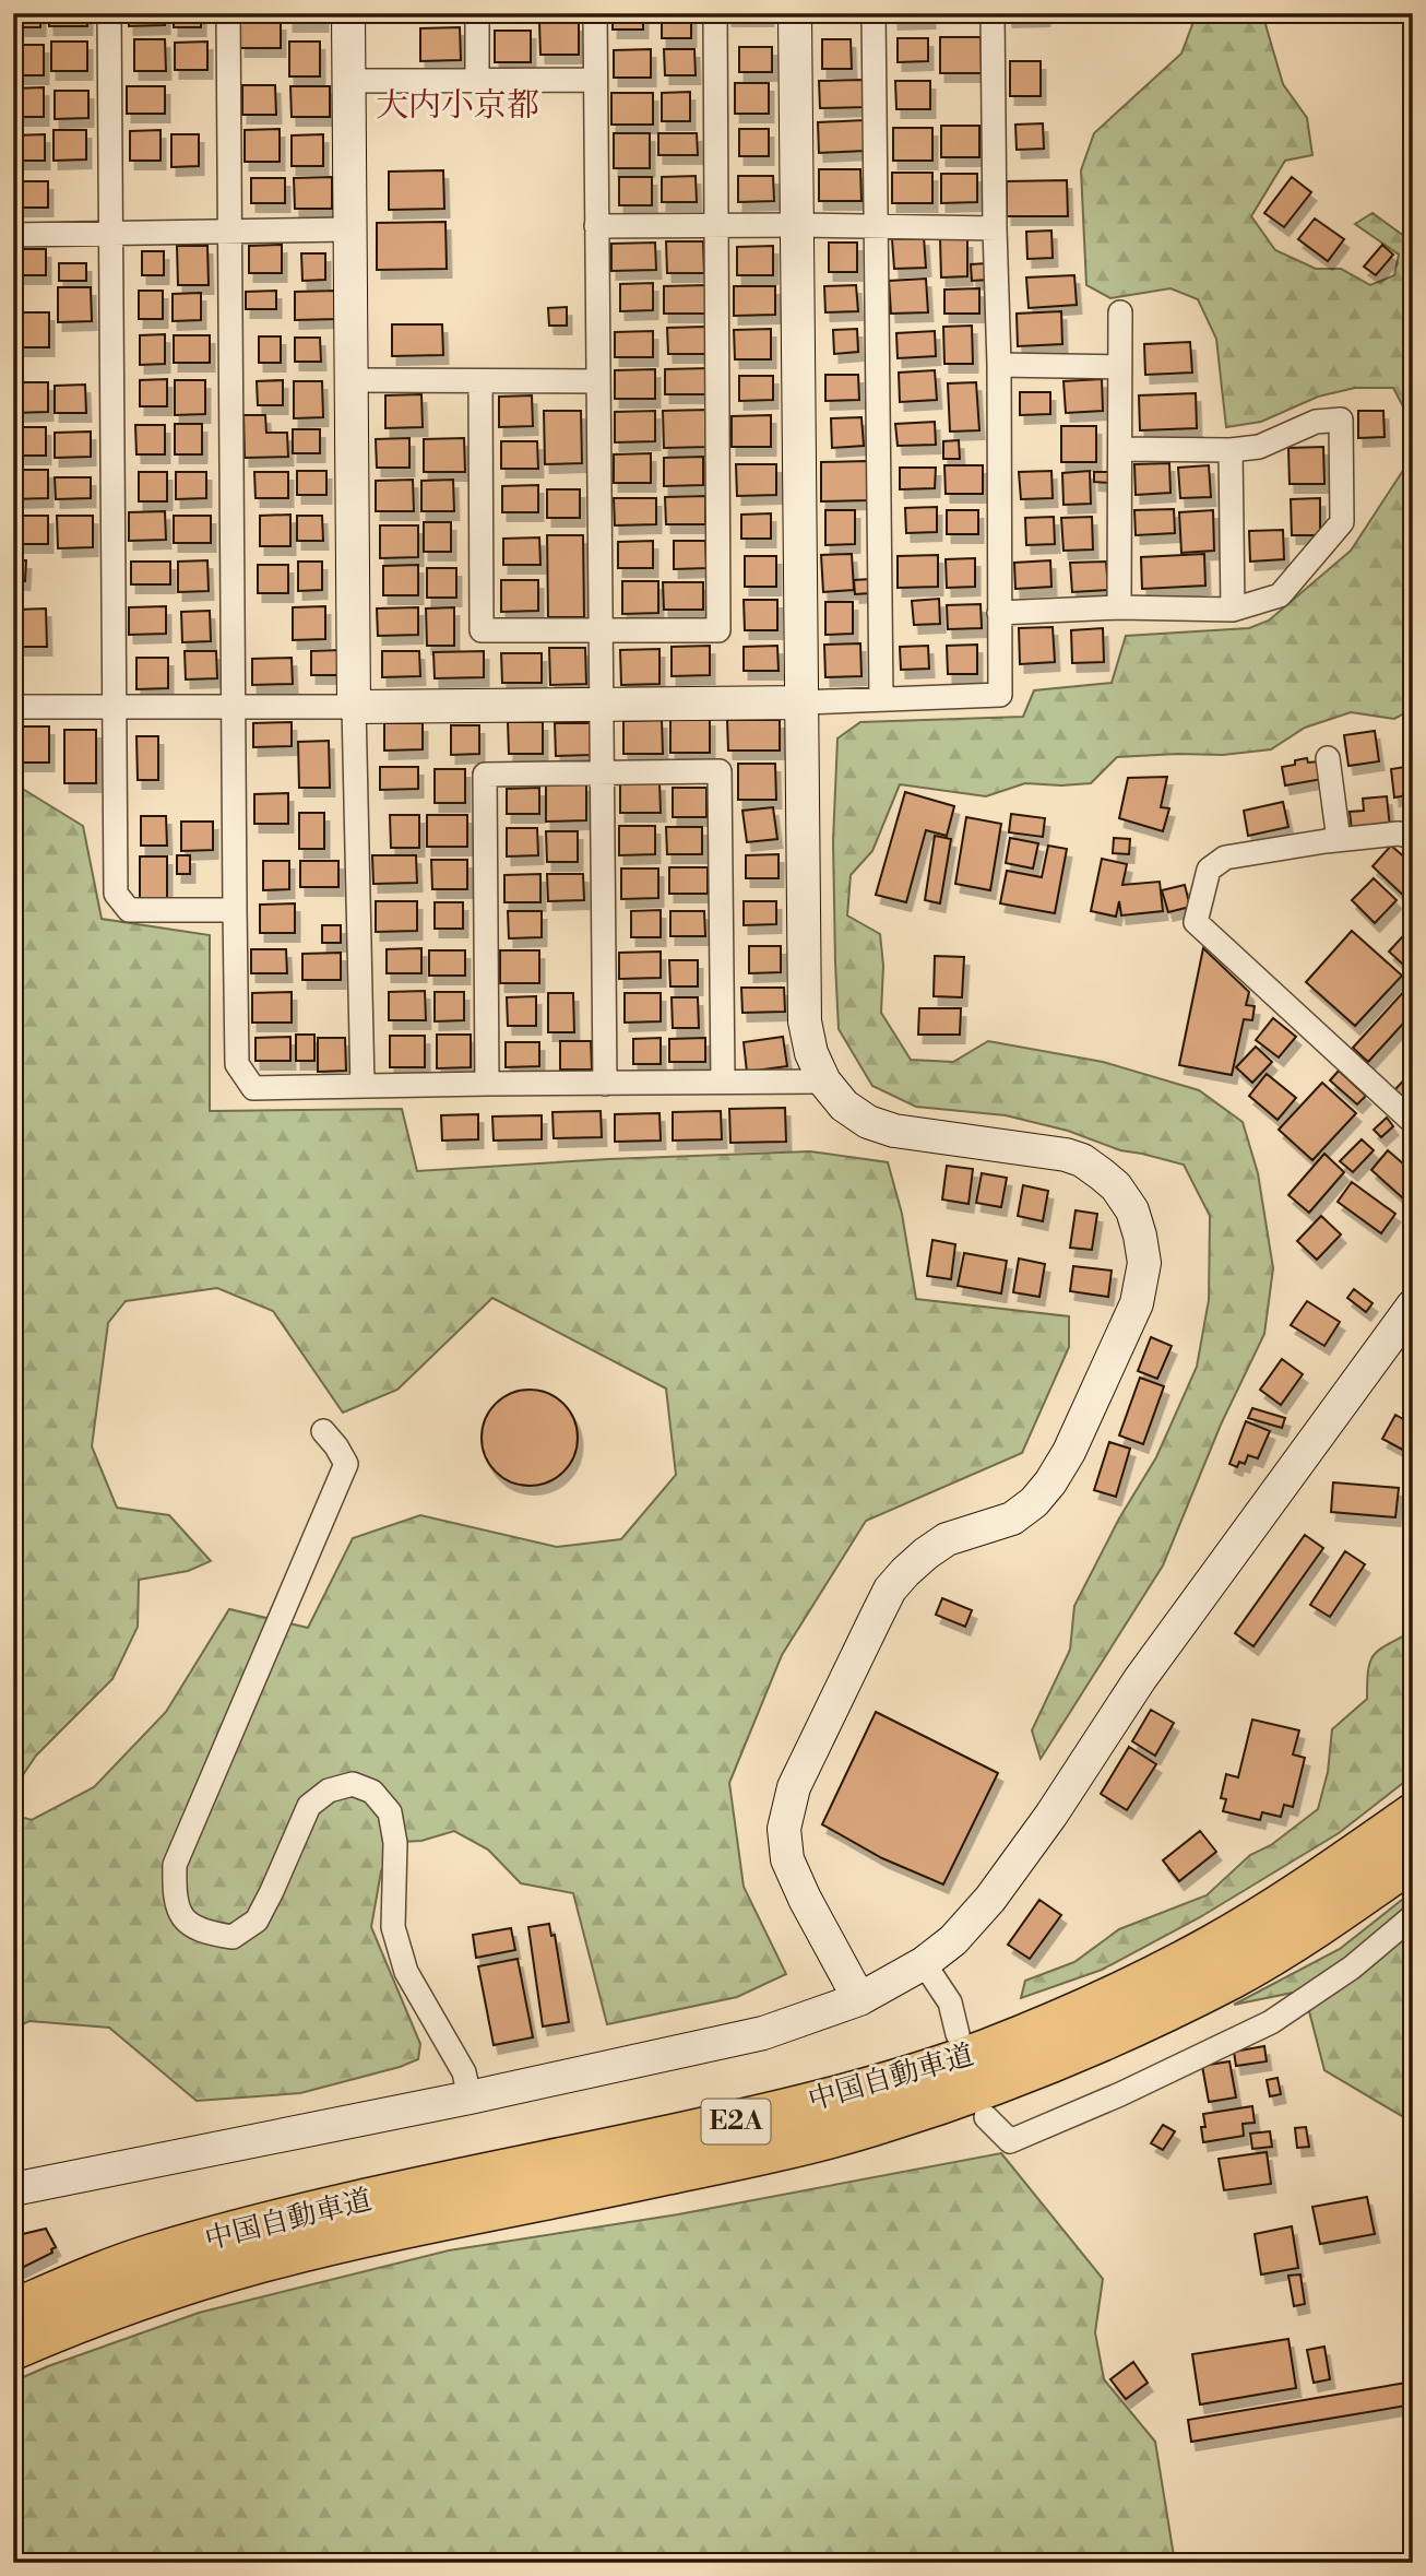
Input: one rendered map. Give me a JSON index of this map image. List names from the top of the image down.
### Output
{
  "streets": {
    "highway": ["中国自動車道", "E2A"]
  },
  "districts": ["大内小京都"]
}
